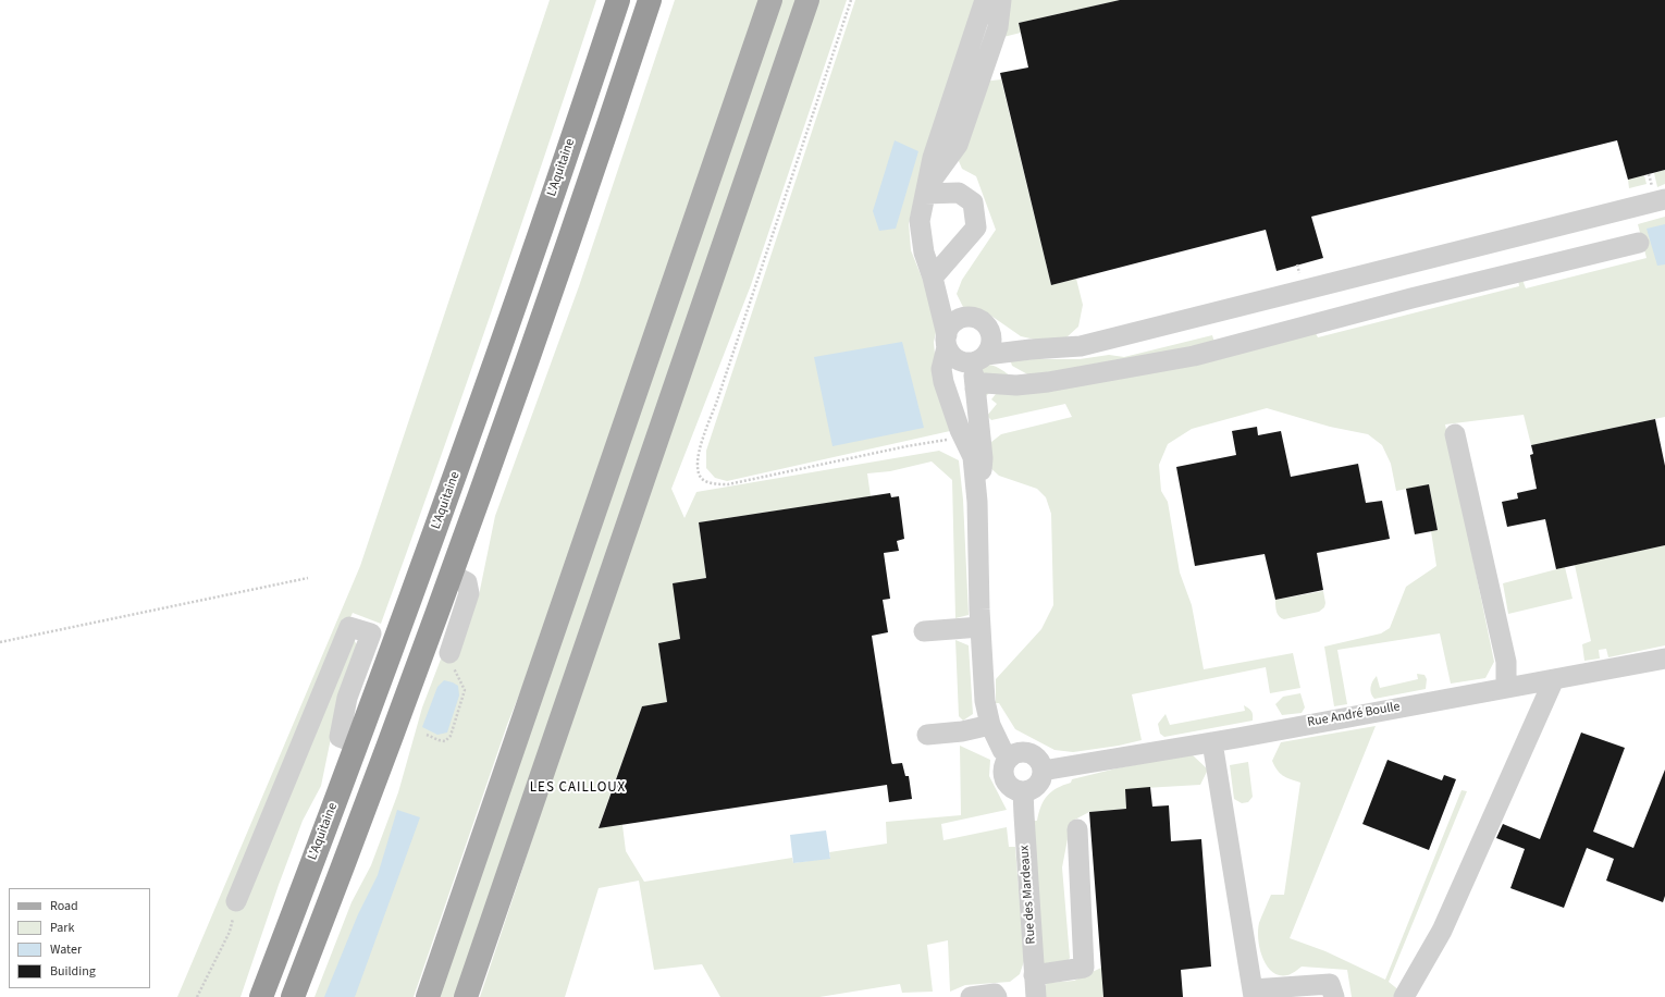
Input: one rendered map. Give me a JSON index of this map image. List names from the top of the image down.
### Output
{
  "streets": {
    "highway": ["L'Aquitaine"],
    "street": ["Rue André Boulle", "Rue des Mardeaux"]
  },
  "crossings": [
    ["Rue André Boulle", "Rue des Mardeaux"]
  ],
  "districts": ["LES CAILLOUX"],
  "legend": [
    "Road",
    "Park",
    "Water",
    "Building"
  ]
}
